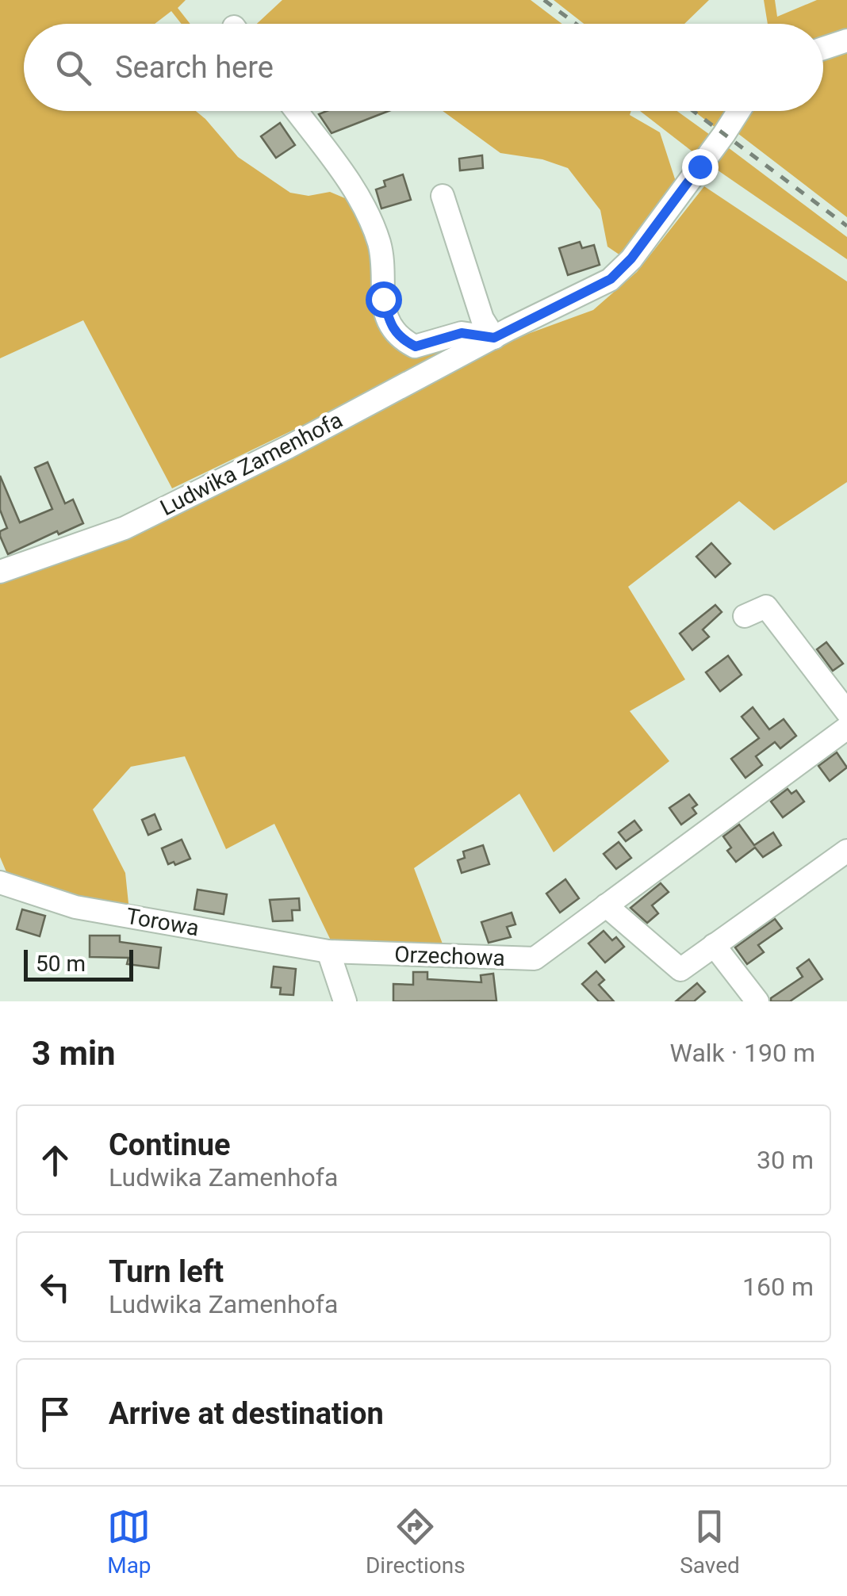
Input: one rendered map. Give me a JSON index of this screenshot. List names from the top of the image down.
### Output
{
  "streets": {
    "street": ["Ludwika Zamenhofa", "Torowa", "Orzechowa"]
  },
  "crossings": [
    ["Torowa", "Orzechowa"]
  ],
  "scale_bar": "50 m",
  "page": {
    "search": "Search here",
    "scale": "50 m",
    "heading": ["3 min", "Walk · 190 m"],
    "list": [
      ["Continue", "Ludwika Zamenhofa", "30 m"],
      ["Turn left", "Ludwika Zamenhofa", "160 m"],
      "Arrive at destination"
    ],
    "nav": ["Map", "Directions", "Saved"]
  }
}
